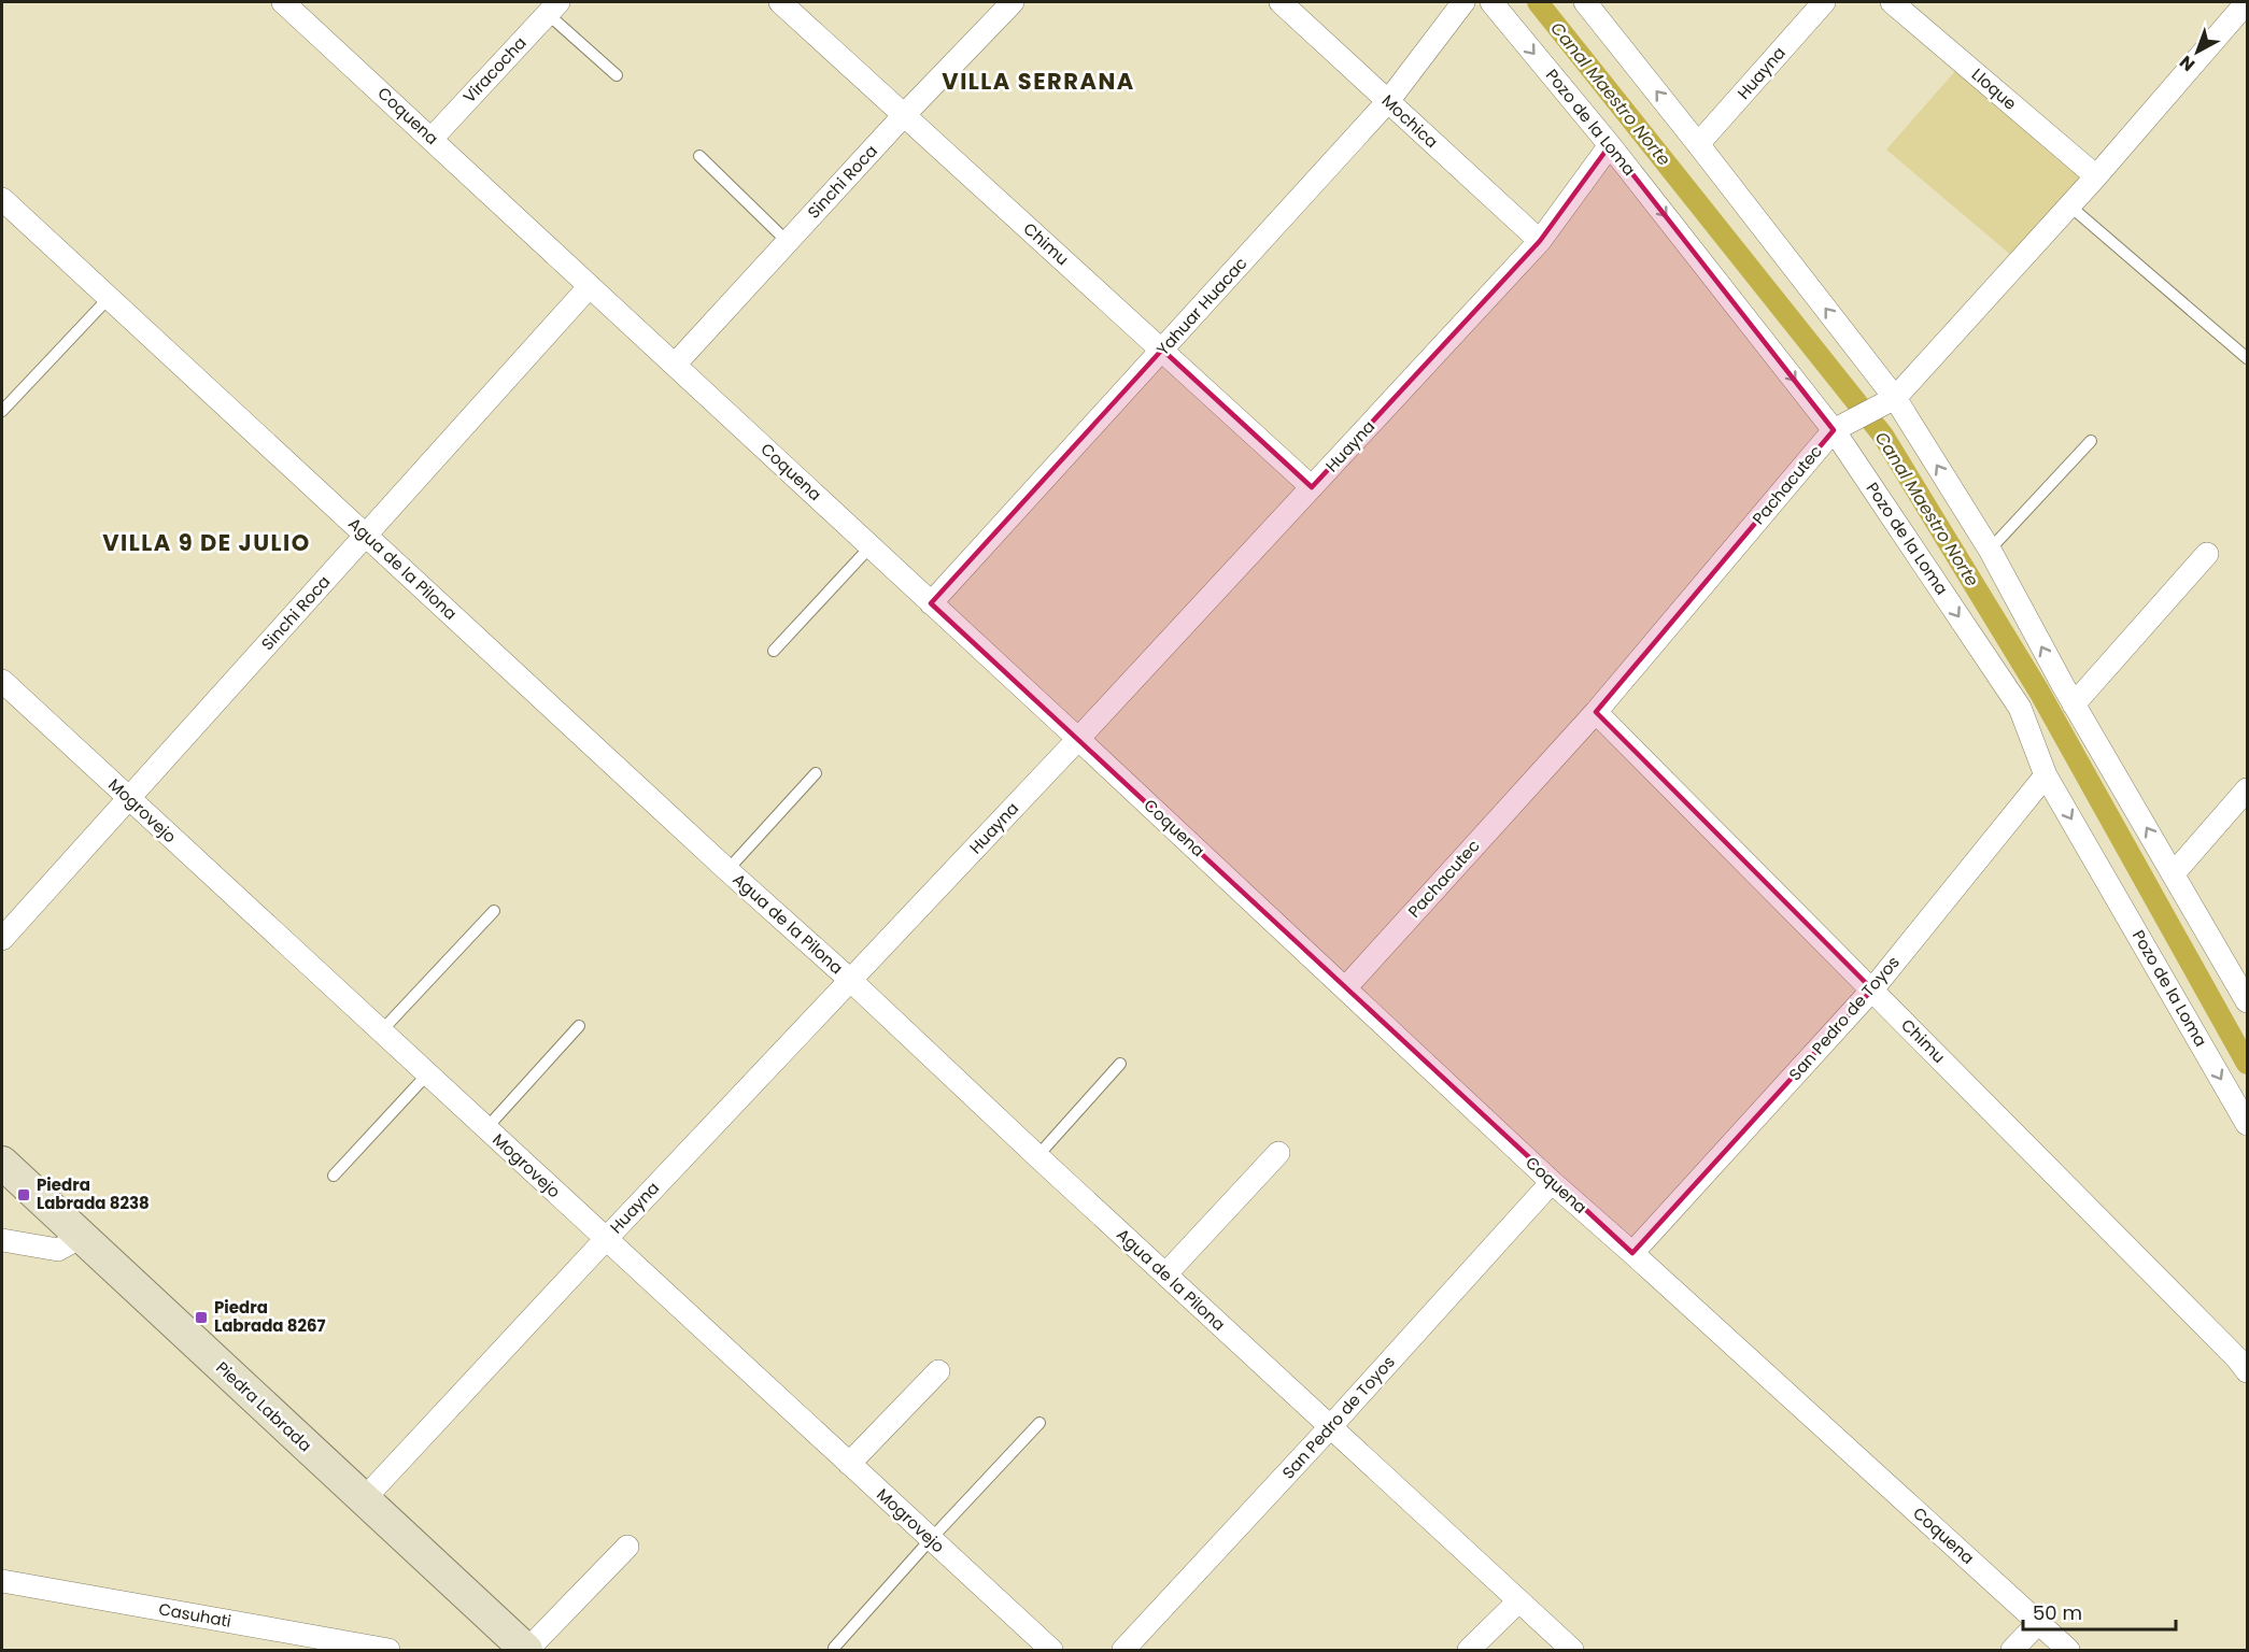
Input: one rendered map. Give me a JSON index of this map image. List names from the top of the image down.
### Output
{
  "streets": {
    "main road": ["Piedra Labrada"],
    "street": [
      "Viracocha",
      "Huayna",
      "Lloque",
      "Coquena",
      "Mochica",
      "Pozo de la Loma",
      "Sinchi Roca",
      "Chimu",
      "Yahuar Huacac",
      "Pachacutec",
      "Agua de la Pilona",
      "Mogrovejo",
      "San Pedro de Toyos",
      "Casuhati"
    ]
  },
  "crossings": [
    ["Viracocha", "Coquena"],
    ["Huayna", "Coquena"],
    ["Huayna", "Mochica"],
    ["Huayna", "Pozo de la Loma"],
    ["Huayna", "Chimu"],
    ["Huayna", "Agua de la Pilona"],
    ["Huayna", "Mogrovejo"],
    ["Huayna", "Piedra Labrada"],
    ["Lloque", "Pachacutec"],
    ["Coquena", "Sinchi Roca"],
    ["Coquena", "Yahuar Huacac"],
    ["Coquena", "Pachacutec"],
    ["Coquena", "San Pedro de Toyos"],
    ["Mochica", "Yahuar Huacac"],
    ["Pozo de la Loma", "Pachacutec"],
    ["Pozo de la Loma", "San Pedro de Toyos"],
    ["Sinchi Roca", "Chimu"],
    ["Sinchi Roca", "Agua de la Pilona"],
    ["Sinchi Roca", "Mogrovejo"],
    ["Chimu", "Yahuar Huacac"],
    ["Chimu", "Pachacutec"],
    ["Chimu", "San Pedro de Toyos"],
    ["Agua de la Pilona", "San Pedro de Toyos"]
  ],
  "districts": ["VILLA SERRANA", "VILLA 9 DE JULIO"],
  "water": ["Canal Maestro Norte"],
  "places": {
    "transit": ["Piedra Labrada 8238", "Piedra Labrada 8267"]
  },
  "scale_bar": "50 m",
  "north": "bottom left"
}
